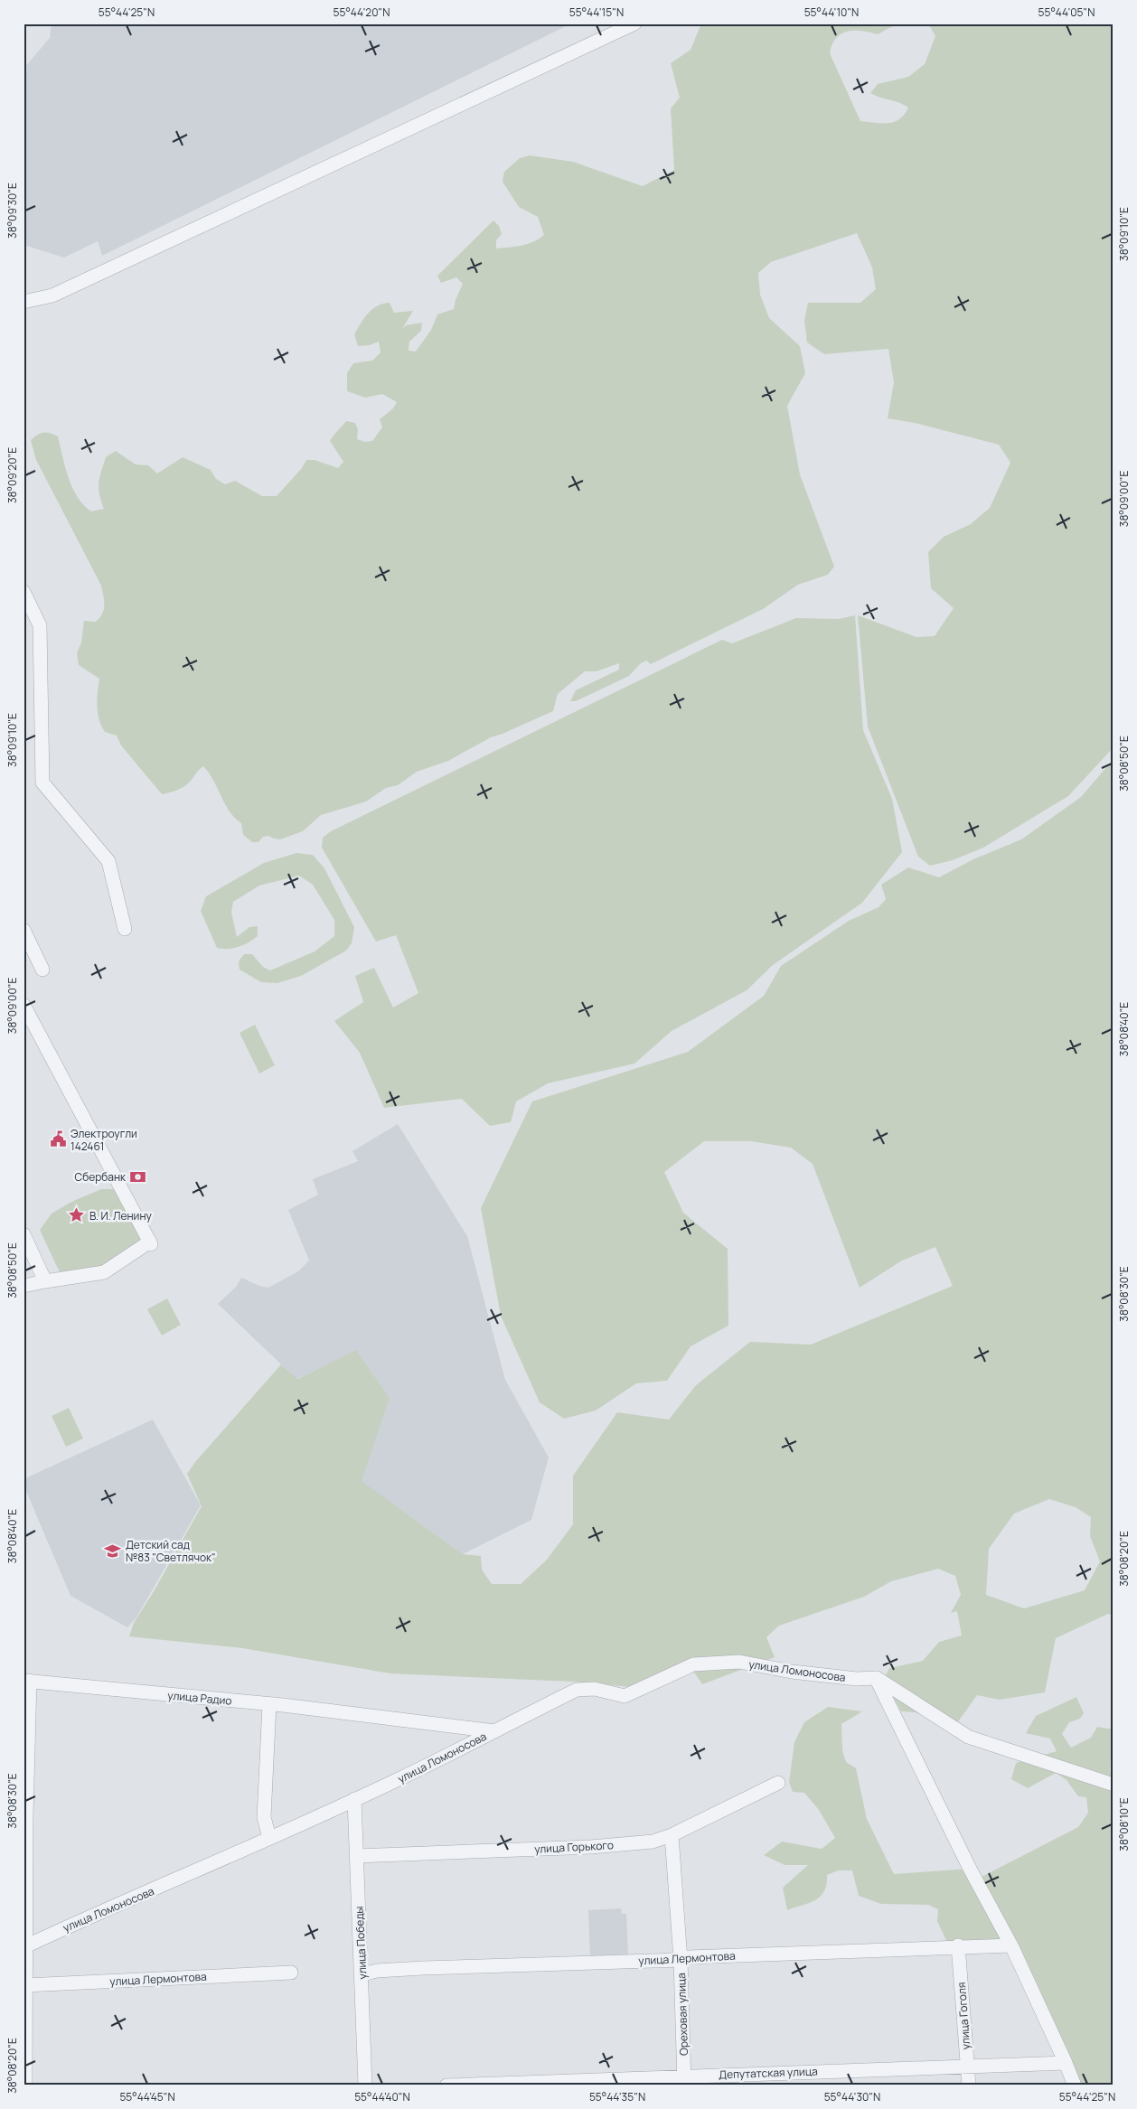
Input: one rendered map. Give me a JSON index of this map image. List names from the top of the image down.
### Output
{
  "streets": {
    "street": [
      "улица Ломоносова",
      "улица Радио",
      "улица Горького",
      "улица Победы",
      "улица Лермонтова",
      "Ореховая улица",
      "улица Гоголя",
      "Депутатская улица"
    ]
  },
  "crossings": [
    ["улица Ломоносова", "улица Радио"],
    ["улица Ломоносова", "улица Победы"],
    ["улица Горького", "улица Победы"],
    ["улица Горького", "Ореховая улица"],
    ["улица Победы", "улица Лермонтова"],
    ["улица Лермонтова", "Ореховая улица"],
    ["улица Лермонтова", "улица Гоголя"],
    ["Ореховая улица", "Депутатская улица"],
    ["улица Гоголя", "Депутатская улица"]
  ],
  "places": {
    "public building": ["Электроугли 142461"],
    "bank": ["Сбербанк"],
    "place": ["В. И. Ленину"],
    "school or university": ["Детский сад №83 \"Светлячок\""]
  },
  "coordinates": [
    "55°44'25\"N",
    "55°44'20\"N",
    "55°44'15\"N",
    "55°44'10\"N",
    "55°44'05\"N",
    "38°09'30\"E",
    "38°09'10\"E",
    "38°09'20\"E",
    "38°09'00\"E",
    "38°08'50\"E",
    "38°08'40\"E",
    "38°08'30\"E",
    "38°08'20\"E",
    "38°08'10\"E",
    "55°44'45\"N",
    "55°44'40\"N",
    "55°44'35\"N",
    "55°44'30\"N"
  ]
}
